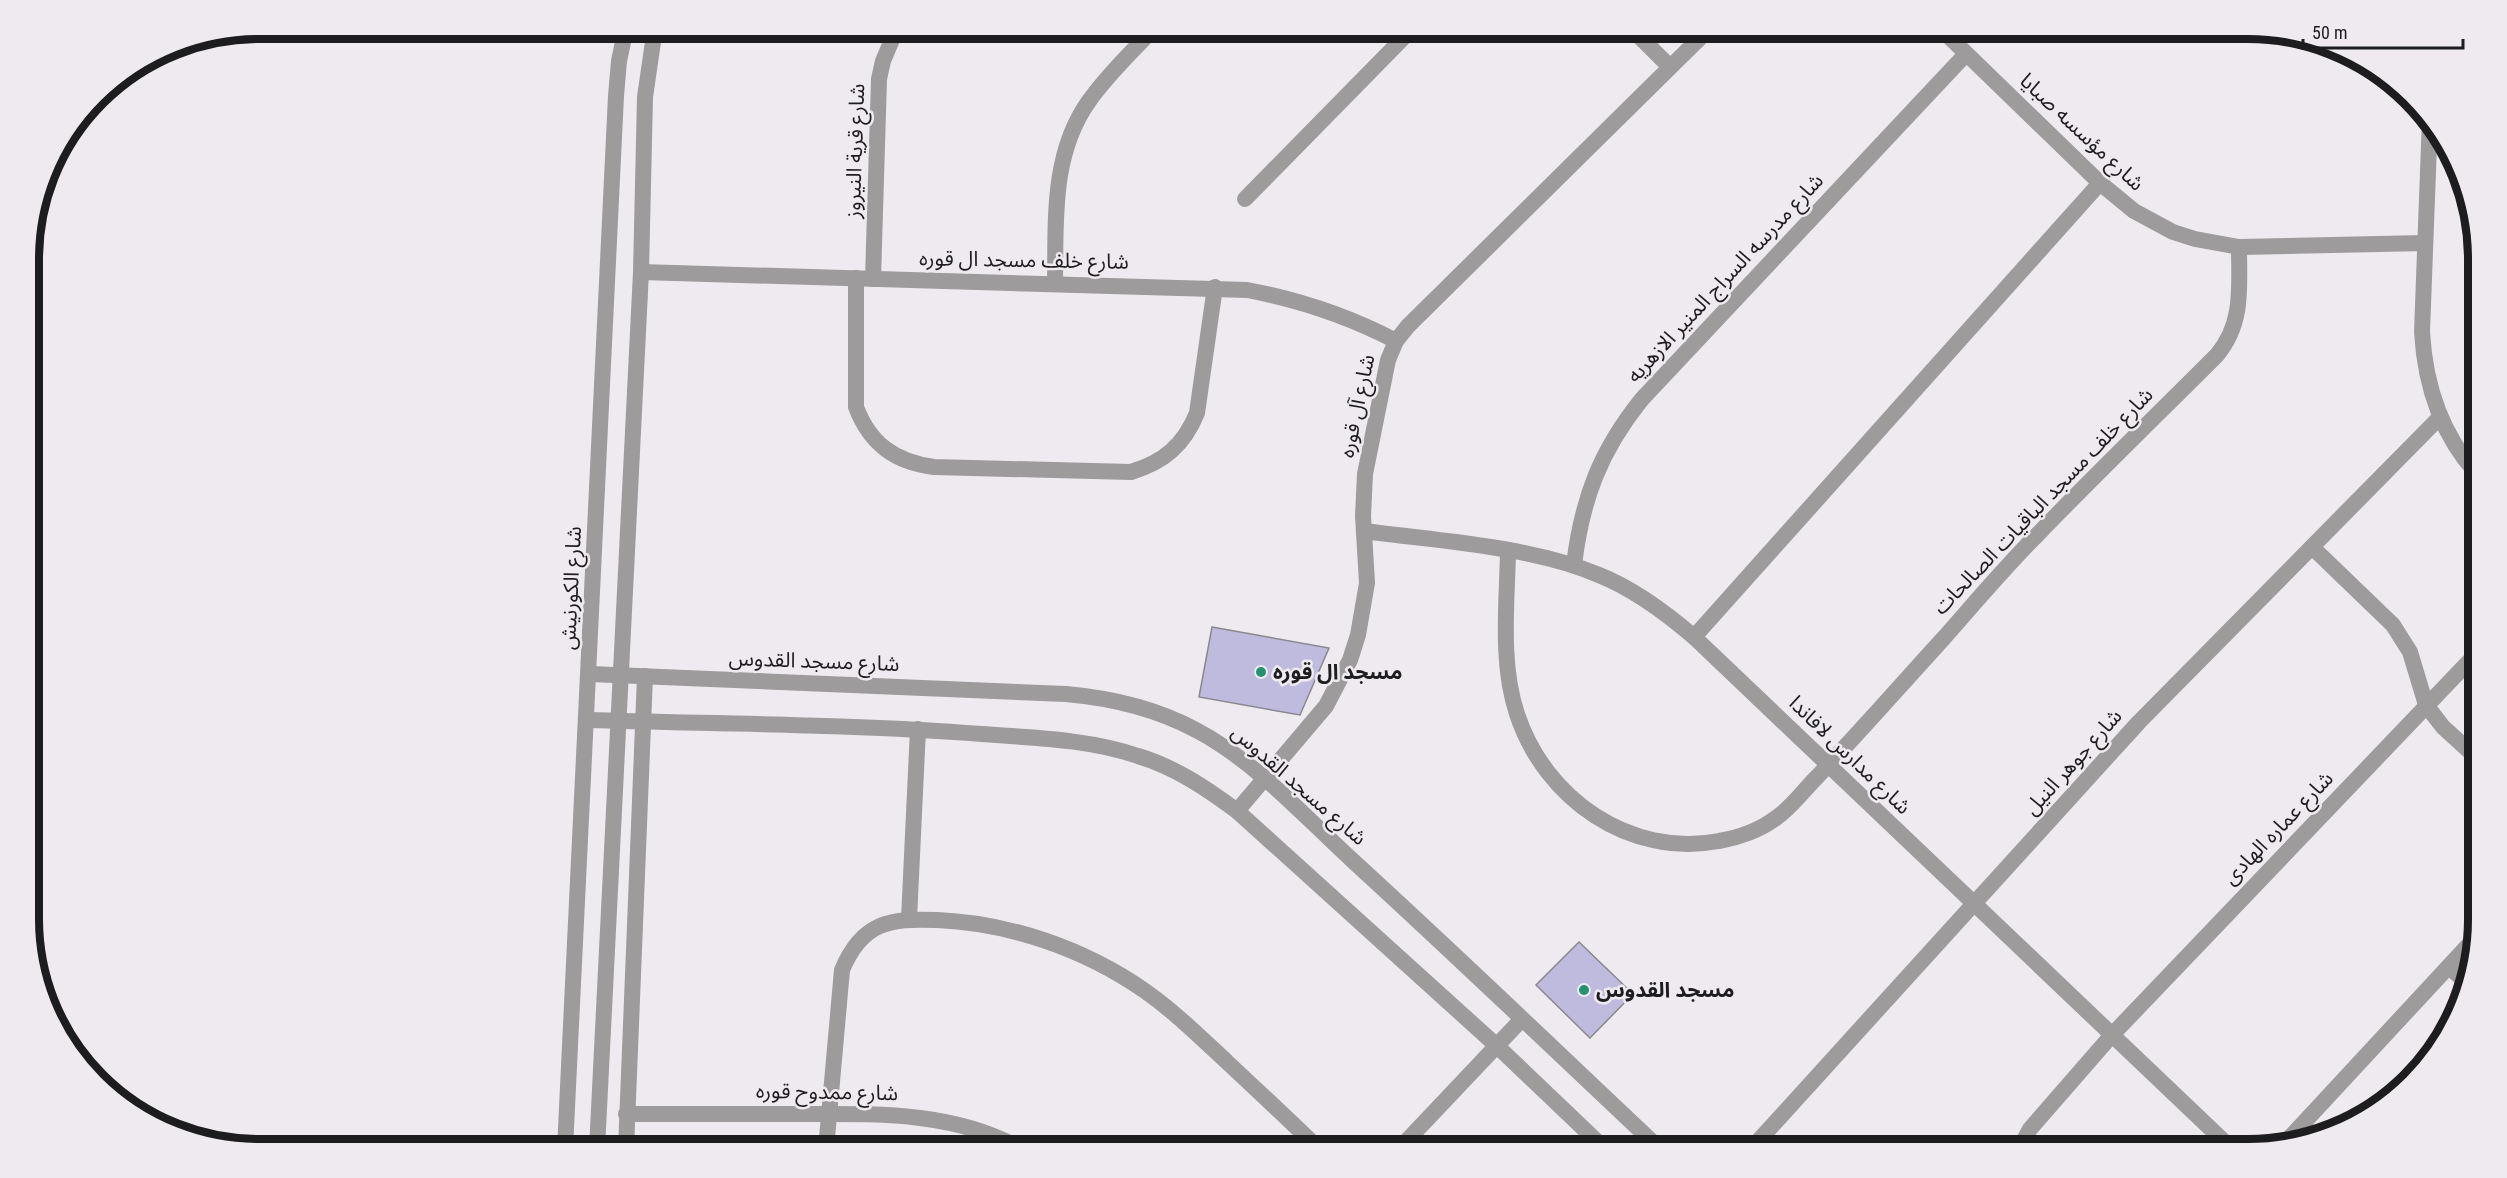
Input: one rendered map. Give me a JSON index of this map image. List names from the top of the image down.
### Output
{
  "streets": {
    "street": [
      "شارع مؤسسه صبايا",
      "شارع قرية النيروز",
      "شارع خلف مسجد ال قوره",
      "شارع مدرسه السراج المنير الازهريه",
      "شارع آل قوره",
      "شارع خلف مسجد الباقيات الصالحات",
      "شارع الكورنيش",
      "شارع مسجد القدوس",
      "شارع مدارس لافاندا",
      "شارع جوهر النيل",
      "شارع عماره الهادى",
      "شارع ممدوح قوره"
    ]
  },
  "crossings": [
    ["شارع مؤسسه صبايا", "شارع مدرسه السراج المنير الازهريه"],
    ["شارع مؤسسه صبايا", "شارع خلف مسجد الباقيات الصالحات"],
    ["شارع قرية النيروز", "شارع خلف مسجد ال قوره"],
    ["شارع خلف مسجد ال قوره", "شارع آل قوره"],
    ["شارع مدرسه السراج المنير الازهريه", "شارع مدارس لافاندا"],
    ["شارع آل قوره", "شارع مسجد القدوس"],
    ["شارع آل قوره", "شارع مدارس لافاندا"],
    ["شارع خلف مسجد الباقيات الصالحات", "شارع مدارس لافاندا"],
    ["شارع الكورنيش", "شارع مسجد القدوس"],
    ["شارع مدارس لافاندا", "شارع جوهر النيل"],
    ["شارع مدارس لافاندا", "شارع عماره الهادى"]
  ],
  "places": ["مسجد ال قوره", "مسجد القدوس"],
  "scale_bar": "50 m"
}
